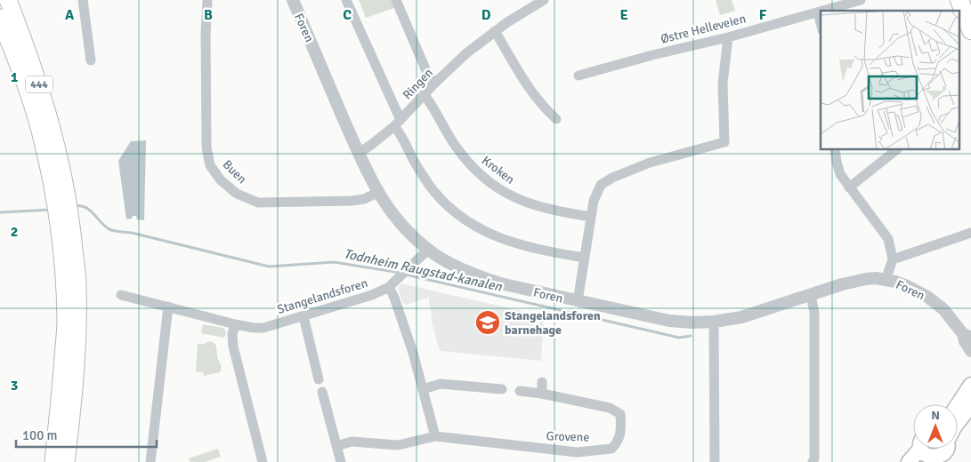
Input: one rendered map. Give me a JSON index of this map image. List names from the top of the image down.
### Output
{
  "streets": {
    "highway": ["444"],
    "street": [
      "Foren",
      "Østre Helleveien",
      "Ringen",
      "Kroken",
      "Buen",
      "Stangelandsforen",
      "Grovene"
    ]
  },
  "crossings": [
    ["Foren", "Ringen"],
    ["Foren", "Buen"],
    ["Foren", "Stangelandsforen"],
    ["Ringen", "Kroken"]
  ],
  "water": ["Todnheim Raugstad-kanalen"],
  "places": {
    "school or university": ["Stangelandsforen barnehage"]
  },
  "scale_bar": "100 m",
  "north": "top",
  "grid": {
    "columns": [
      "A",
      "B",
      "C",
      "D",
      "E",
      "F"
    ],
    "rows": ["1", "2", "3"]
  }
}
